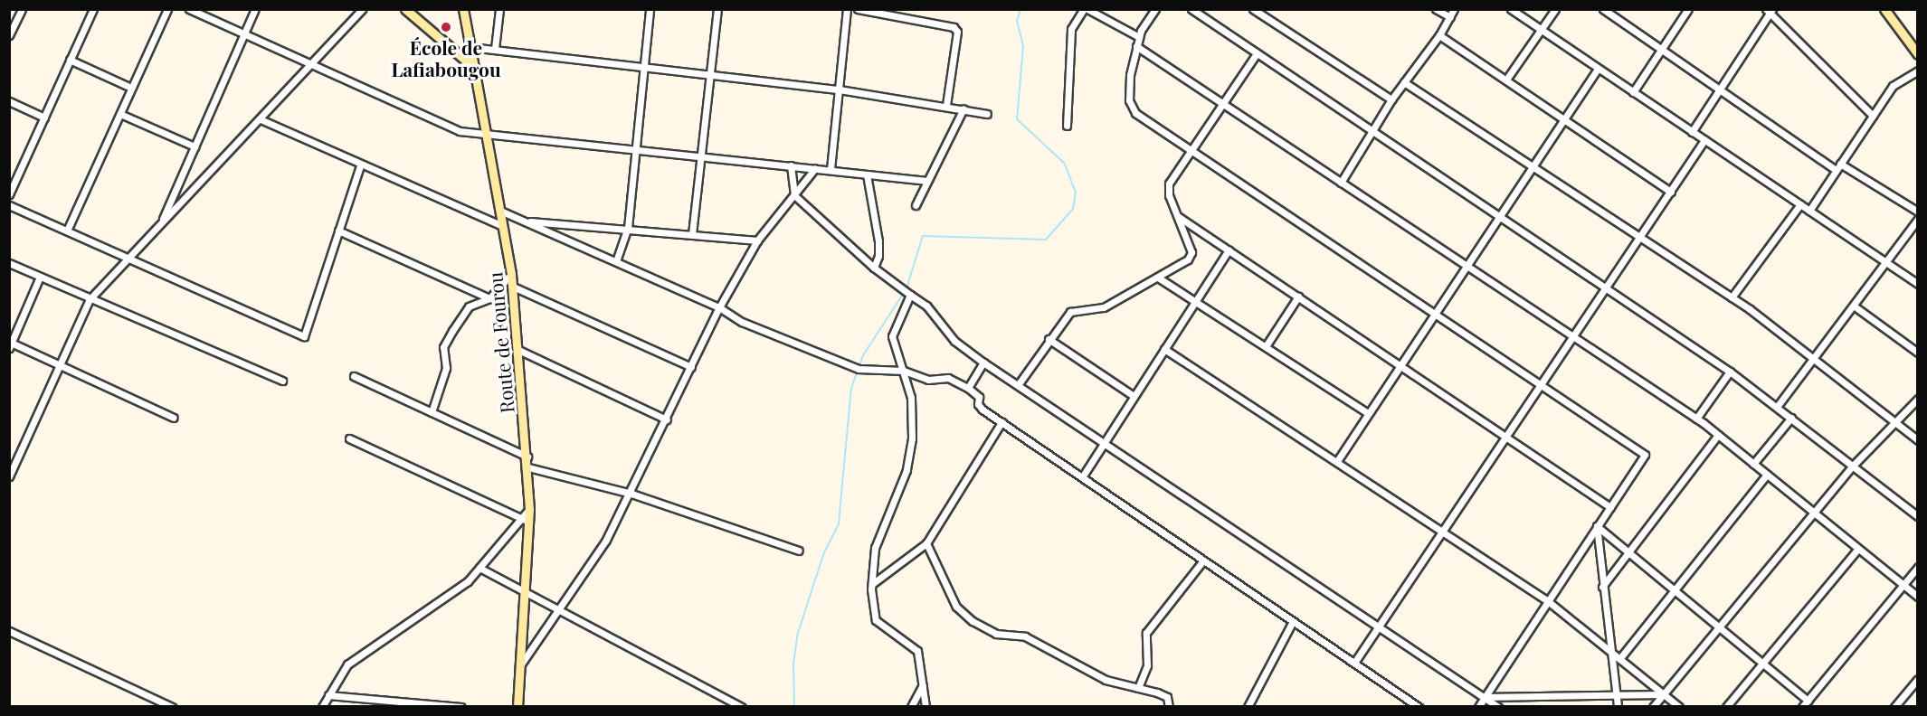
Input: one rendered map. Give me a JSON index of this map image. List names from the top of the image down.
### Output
{
  "streets": {
    "main road": ["Route de Fourou"]
  },
  "places": ["École de Lafiabougou"]
}
